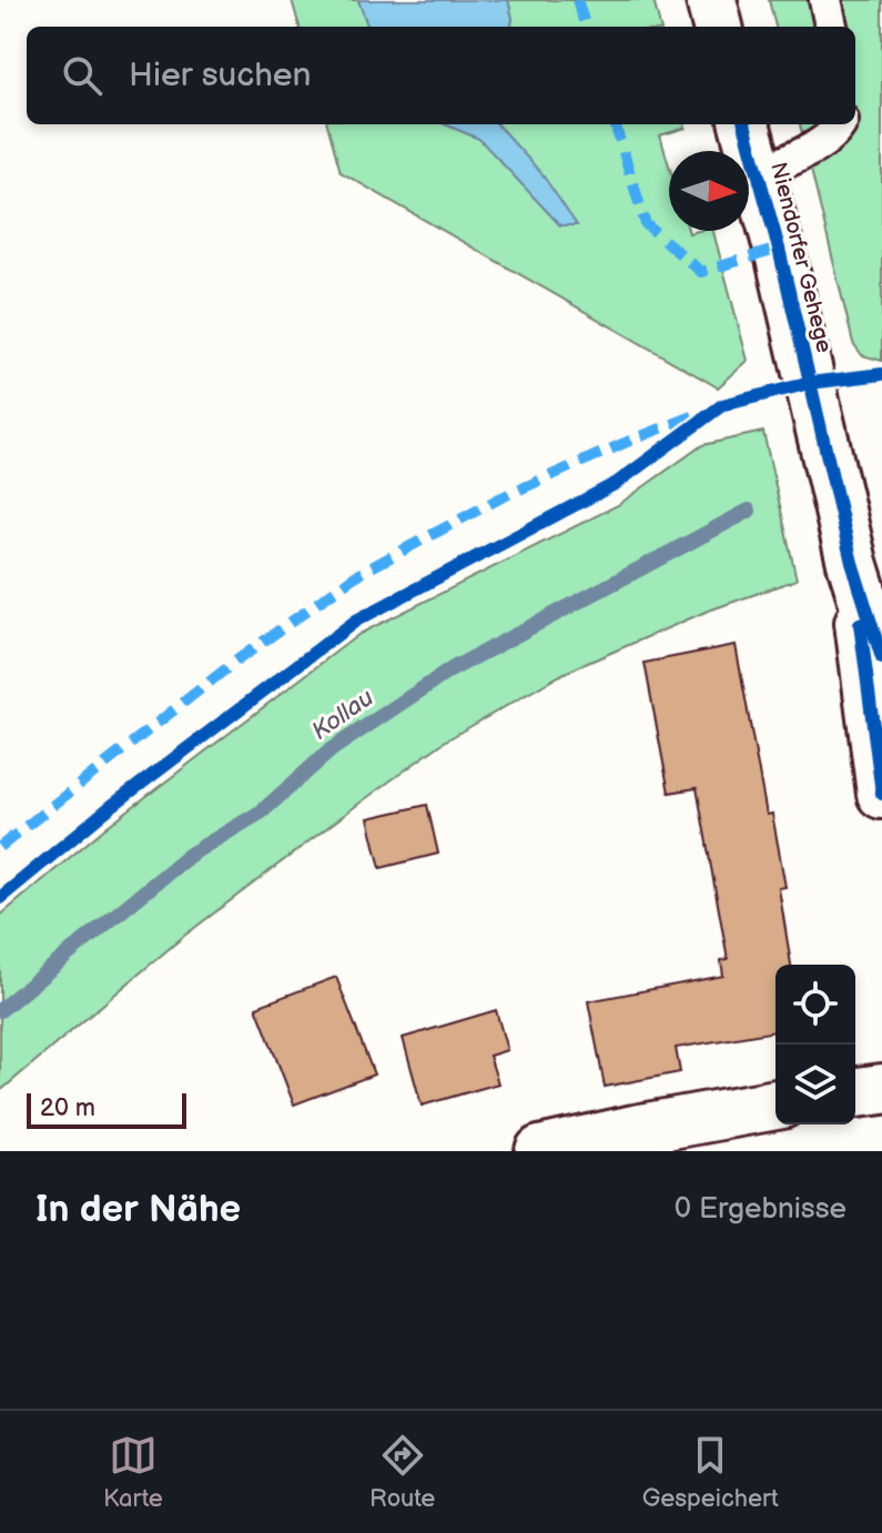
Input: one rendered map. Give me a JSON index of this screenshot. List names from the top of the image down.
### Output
{
  "streets": {
    "street": ["Niendorfer Gehege"]
  },
  "water": ["Kollau"],
  "scale_bar": "20 m",
  "north": "right",
  "page": {
    "search": "Hier suchen",
    "scale": "20 m",
    "heading": ["In der Nähe", "0 Ergebnisse"],
    "nav": ["Karte", "Route", "Gespeichert"]
  }
}
